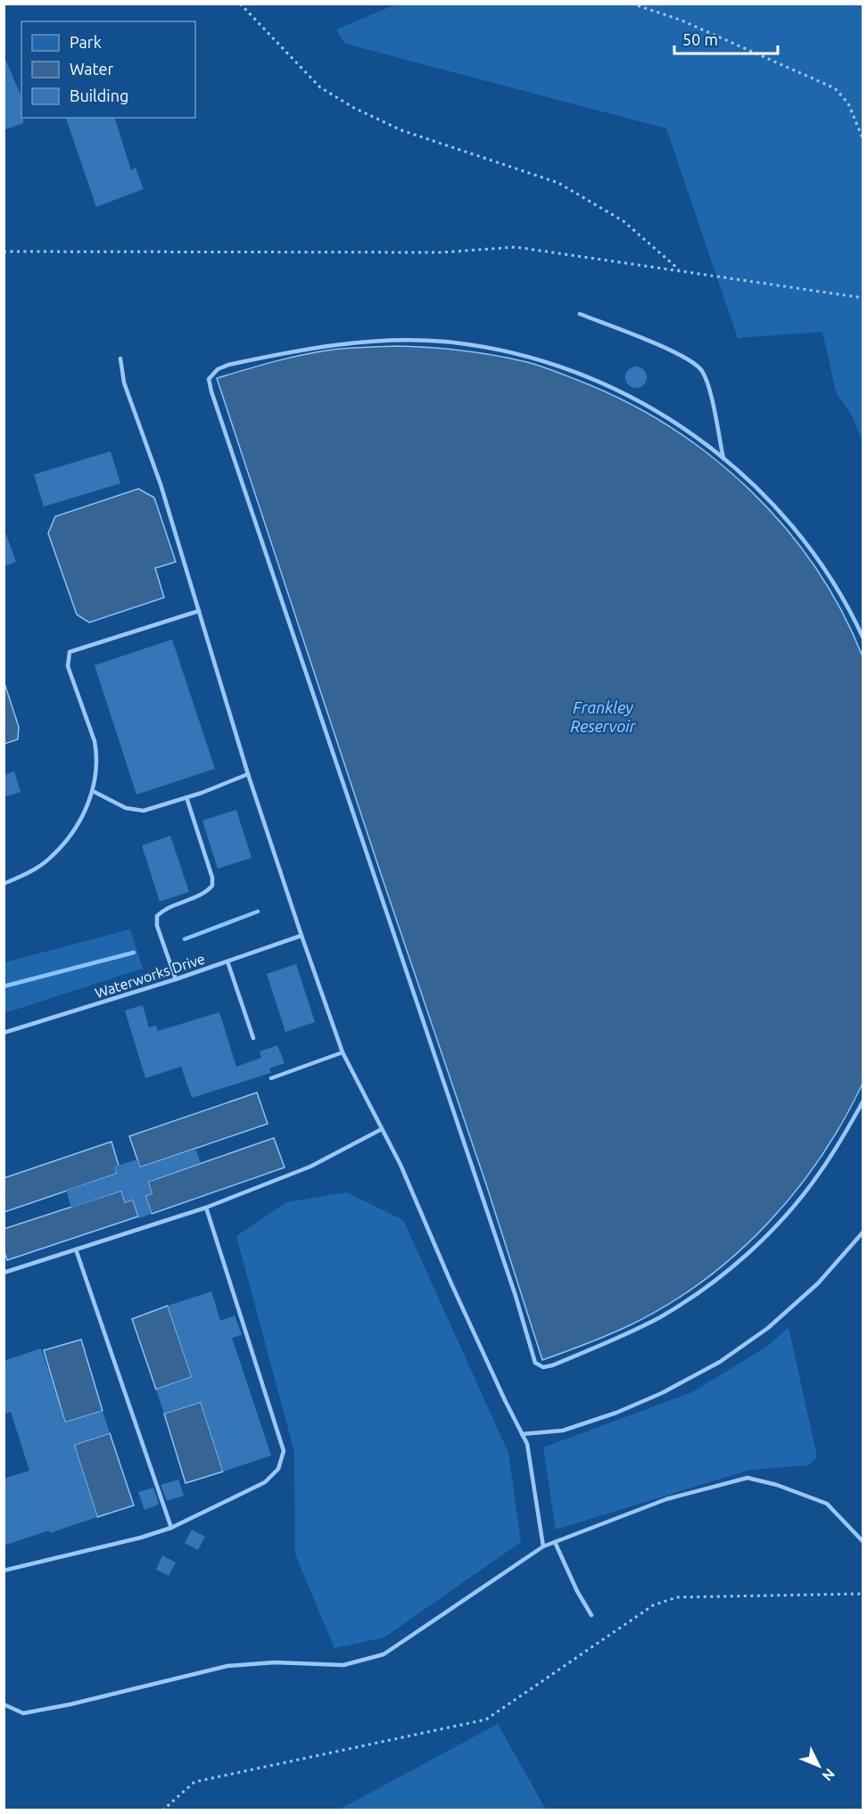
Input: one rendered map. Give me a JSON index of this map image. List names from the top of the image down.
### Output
{
  "streets": {
    "lane": ["Waterworks Drive"]
  },
  "water": ["Frankley Reservoir"],
  "legend": ["Park", "Water", "Building"],
  "scale_bar": "50 m",
  "north": "bottom right"
}
